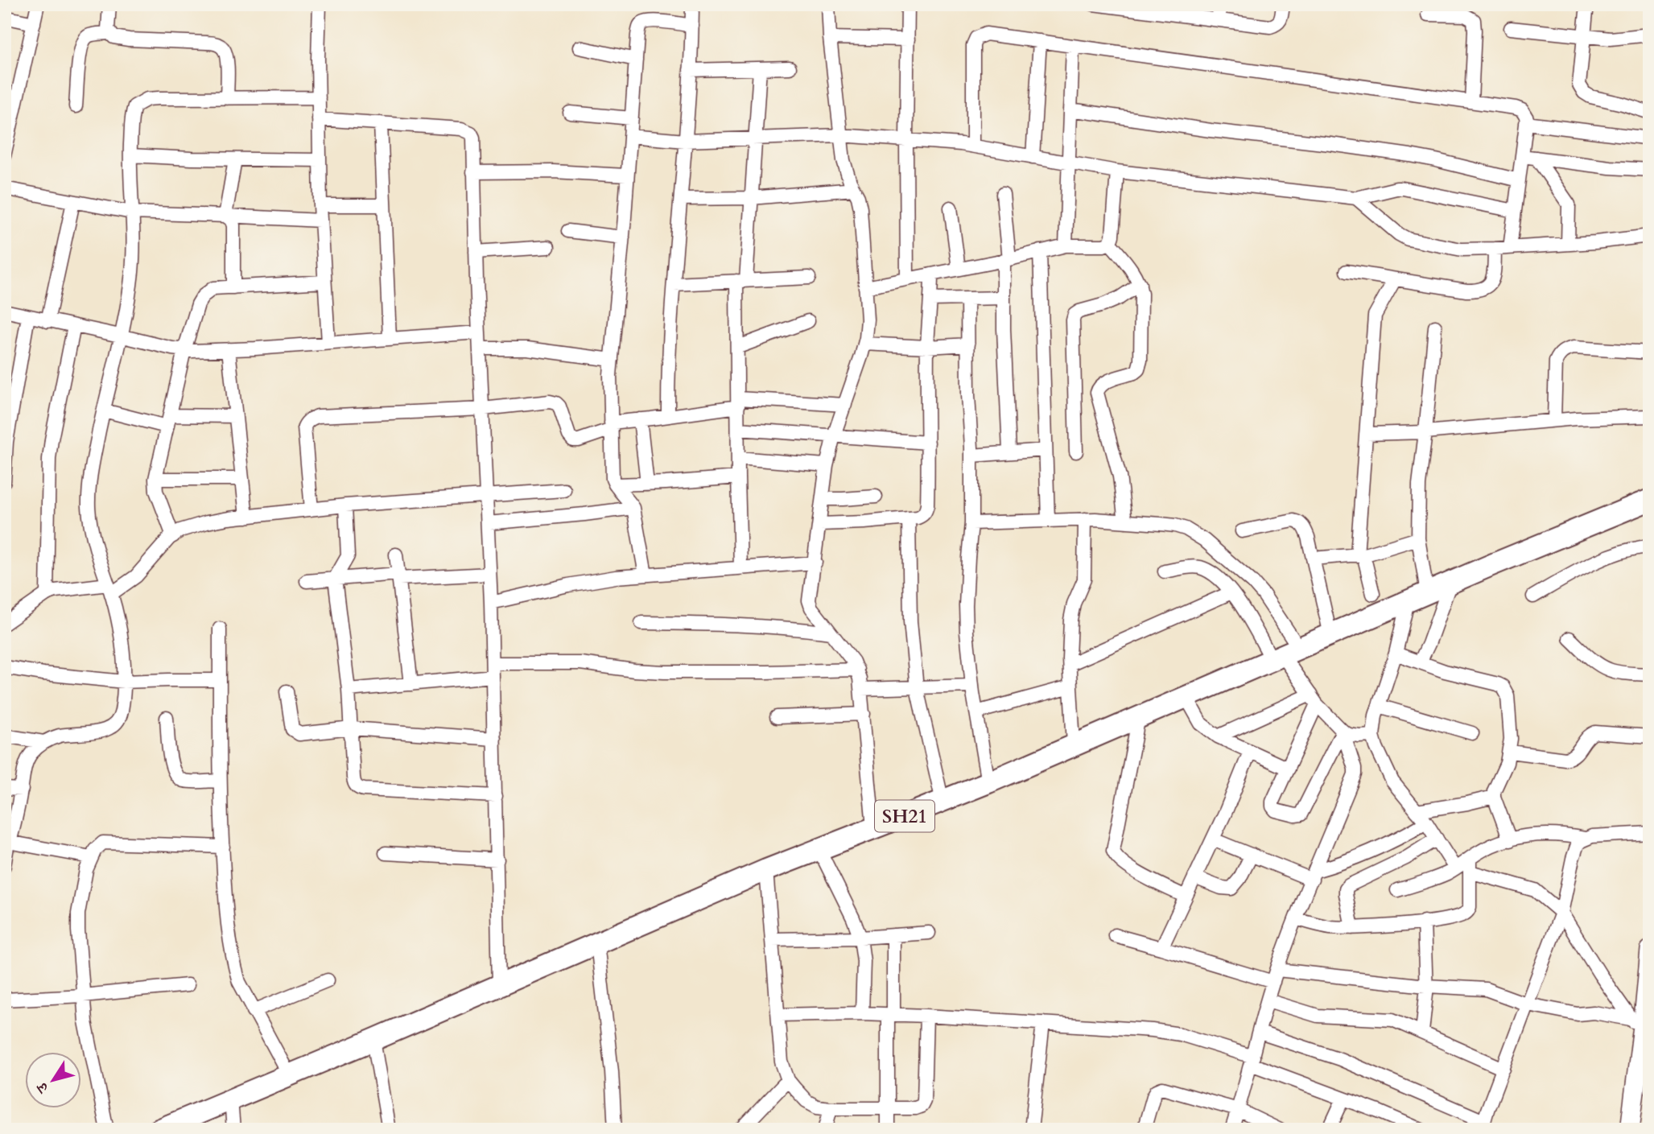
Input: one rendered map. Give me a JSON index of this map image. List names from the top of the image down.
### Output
{
  "streets": {
    "main road": ["SH21"]
  },
  "north": "bottom left"
}
